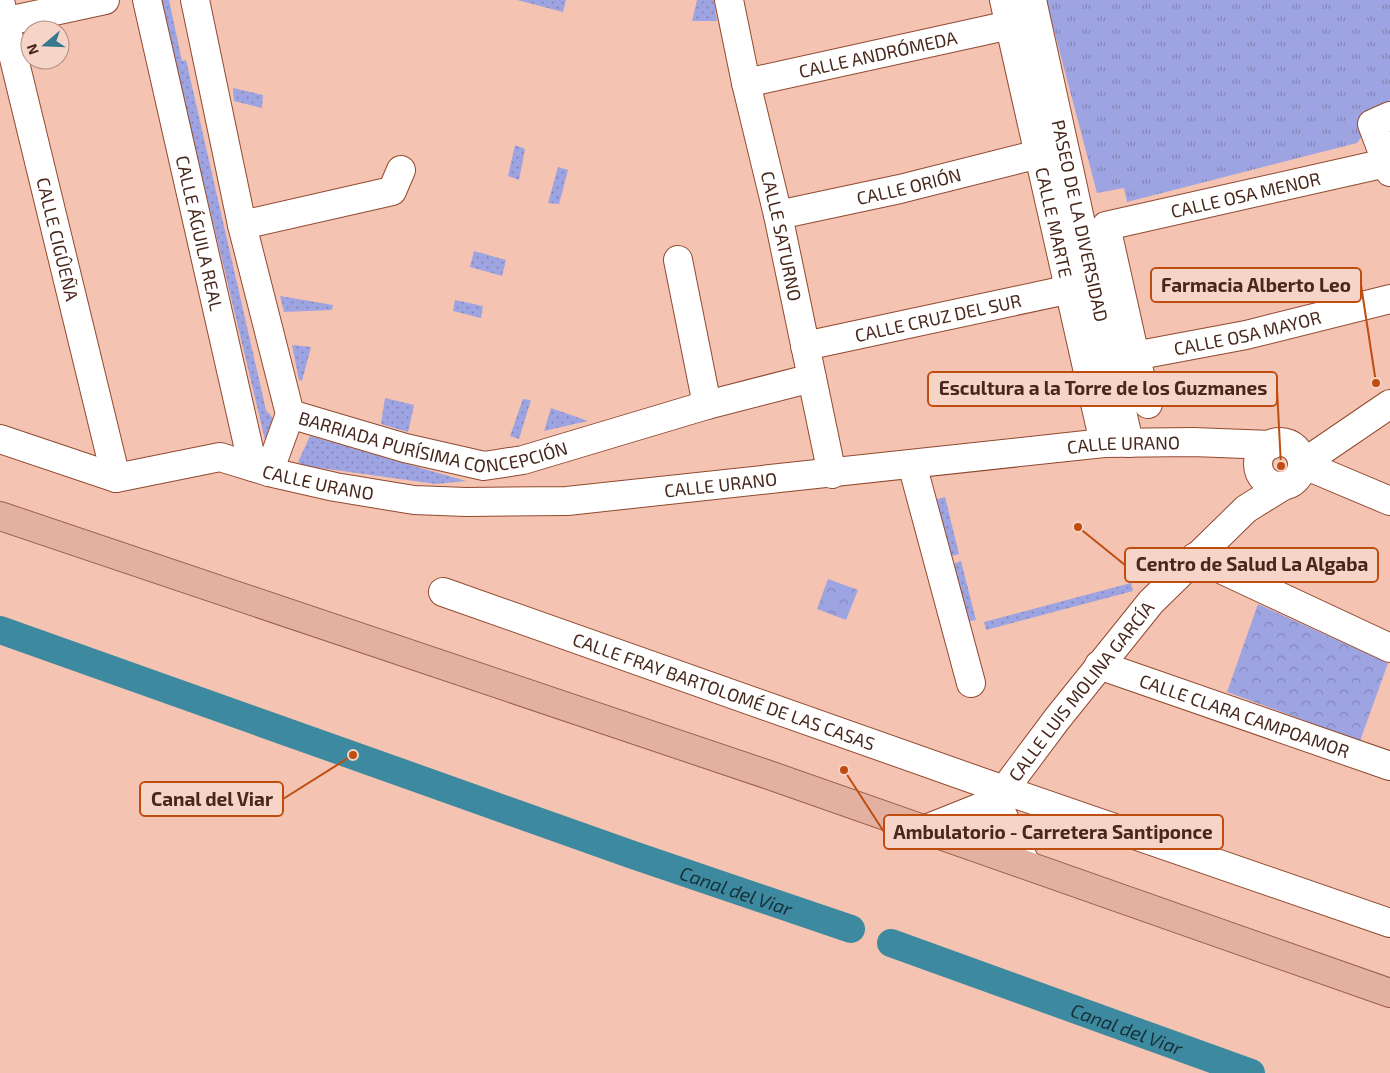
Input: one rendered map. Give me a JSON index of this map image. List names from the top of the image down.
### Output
{
  "streets": {
    "street": [
      "CALLE ANDRÓMEDA",
      "CALLE ORIÓN",
      "CALLE OSA MENOR",
      "CALLE MARTE",
      "PASEO DE LA DIVERSIDAD",
      "CALLE ÁGUILA REAL",
      "CALLE SATURNO",
      "CALLE CIGÛEÑA",
      "CALLE CRUZ DEL SUR",
      "CALLE OSA MAYOR",
      "BARRIADA PURÍSIMA CONCEPCIÓN",
      "CALLE URANO",
      "CALLE FRAY BARTOLOMÉ DE LAS CASAS",
      "CALLE LUIS MOLINA GARCÍA",
      "CALLE CLARA CAMPOAMOR"
    ]
  },
  "crossings": [
    ["CALLE ANDRÓMEDA", "CALLE MARTE"],
    ["CALLE ANDRÓMEDA", "CALLE SATURNO"],
    ["CALLE ORIÓN", "CALLE MARTE"],
    ["CALLE ORIÓN", "CALLE SATURNO"],
    ["CALLE OSA MENOR", "CALLE MARTE"],
    ["CALLE MARTE", "PASEO DE LA DIVERSIDAD"],
    ["CALLE MARTE", "CALLE CRUZ DEL SUR"],
    ["CALLE MARTE", "CALLE OSA MAYOR"],
    ["CALLE MARTE", "CALLE URANO"],
    ["PASEO DE LA DIVERSIDAD", "CALLE OSA MAYOR"],
    ["CALLE ÁGUILA REAL", "CALLE URANO"],
    ["CALLE SATURNO", "CALLE CRUZ DEL SUR"],
    ["CALLE SATURNO", "BARRIADA PURÍSIMA CONCEPCIÓN"],
    ["CALLE SATURNO", "CALLE URANO"],
    ["CALLE CIGÛEÑA", "CALLE URANO"],
    ["CALLE URANO", "CALLE LUIS MOLINA GARCÍA"],
    ["CALLE FRAY BARTOLOMÉ DE LAS CASAS", "CALLE LUIS MOLINA GARCÍA"],
    ["CALLE LUIS MOLINA GARCÍA", "CALLE CLARA CAMPOAMOR"]
  ],
  "water": ["Canal del Viar"],
  "places": [
    "Farmacia Alberto Leo",
    "Escultura a la Torre de los Guzmanes",
    "Centro de Salud La Algaba",
    "Canal del Viar",
    "Ambulatorio - Carretera Santiponce"
  ],
  "north": "left"
}
